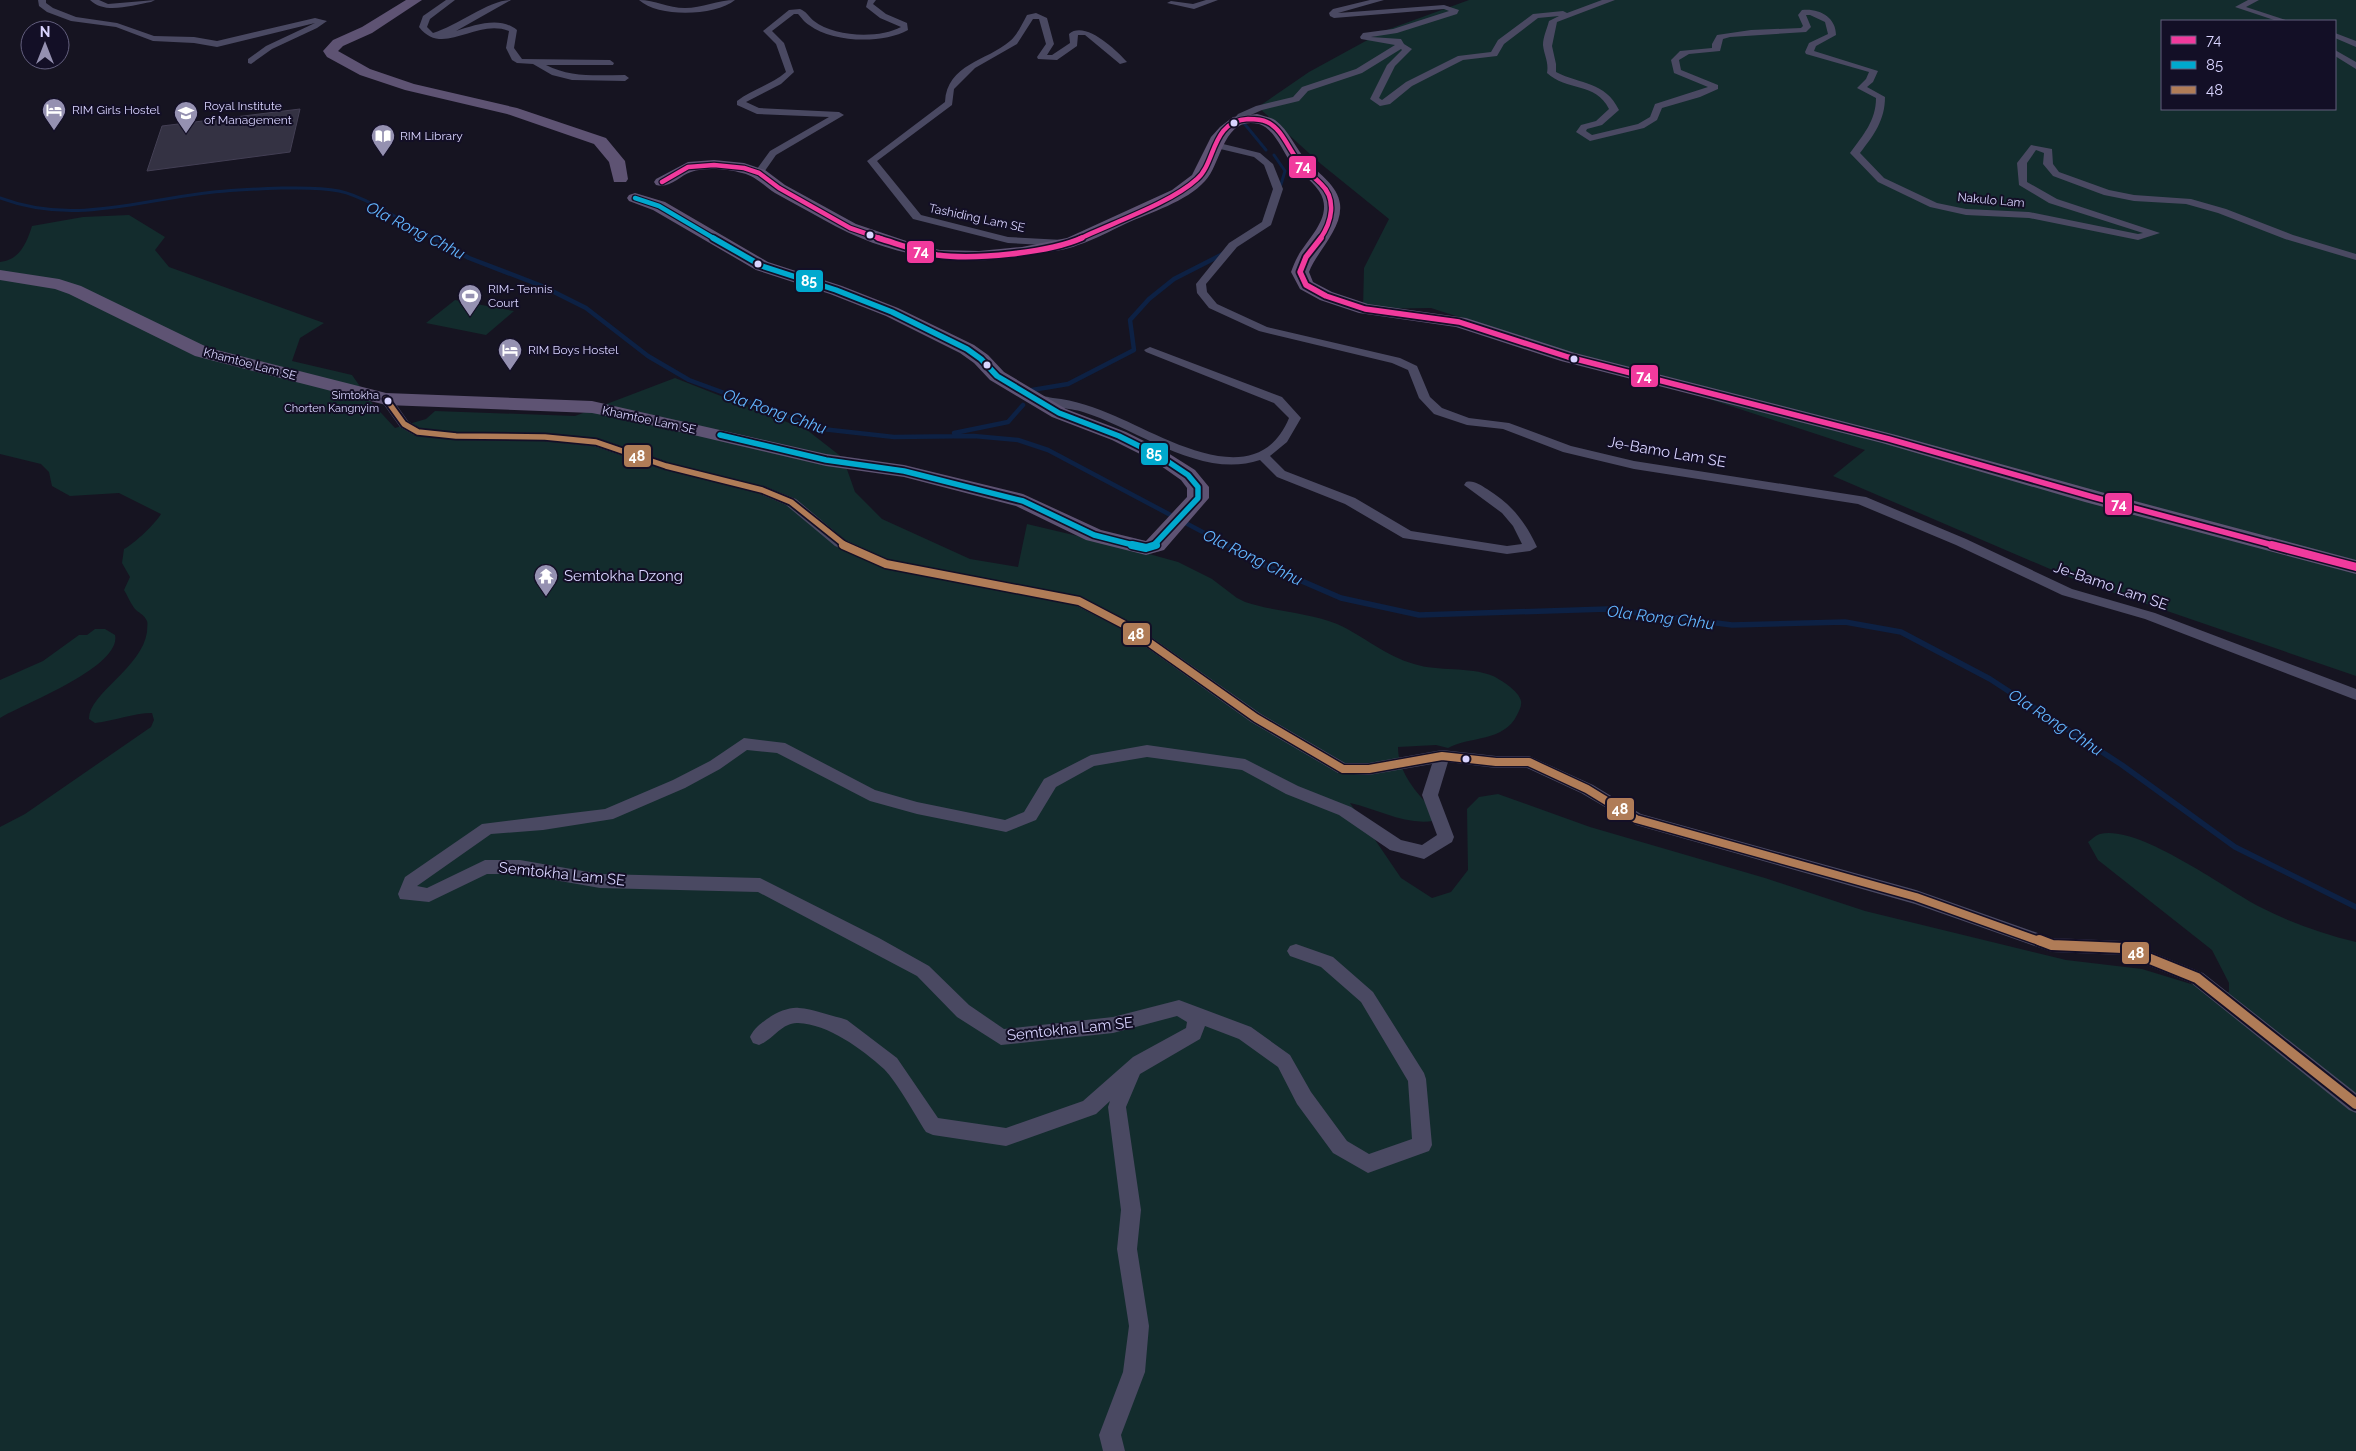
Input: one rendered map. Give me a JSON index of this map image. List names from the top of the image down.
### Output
{
  "streets": {
    "main road": ["Khamtoe Lam SE"],
    "street": [
      "Nakulo Lam",
      "Tashiding Lam SE",
      "Je-Bamo Lam SE",
      "Semtokha Lam SE"
    ]
  },
  "water": ["Ola Rong Chhu"],
  "places": {
    "hotel": ["RIM Girls Hostel", "RIM Boys Hostel"],
    "school or university": ["Royal Institute of Management"],
    "library": ["RIM Library"],
    "sports": ["RIM- Tennis Court"],
    "other": ["Simtokha Chorten Kangnyim"],
    "temple": ["Semtokha Dzong"]
  },
  "lines": ["transit line 74", "transit line 85", "transit line 48"],
  "legend": ["74", "85", "48"],
  "north": "top"
}
